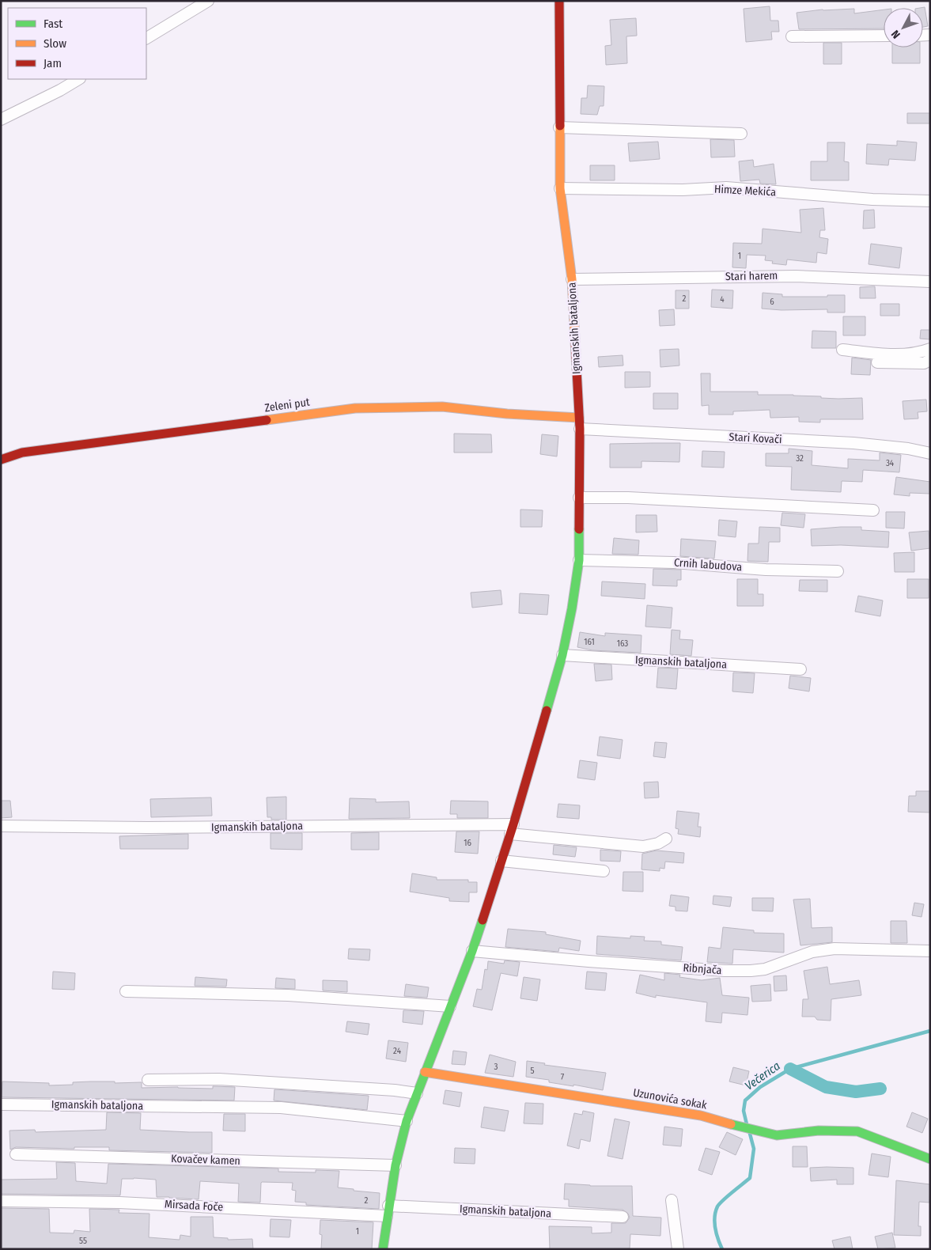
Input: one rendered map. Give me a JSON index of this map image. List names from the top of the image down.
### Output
{
  "streets": {
    "street": [
      "Himze Mekića",
      "Stari harem",
      "Igmanskih bataljona",
      "Zeleni put",
      "Stari Kovači",
      "Crnih labudova",
      "Ribnjača",
      "Uzunovića sokak",
      "Kovačev kamen",
      "Mirsada Foče"
    ]
  },
  "crossings": [
    ["Himze Mekića", "Igmanskih bataljona"],
    ["Stari harem", "Igmanskih bataljona"],
    ["Igmanskih bataljona", "Zeleni put"],
    ["Igmanskih bataljona", "Stari Kovači"],
    ["Igmanskih bataljona", "Crnih labudova"],
    ["Igmanskih bataljona", "Ribnjača"],
    ["Igmanskih bataljona", "Uzunovića sokak"],
    ["Igmanskih bataljona", "Kovačev kamen"],
    ["Igmanskih bataljona", "Mirsada Foče"]
  ],
  "water": ["Večerica"],
  "house_numbers": [
    "1",
    "2",
    "4",
    "6",
    "32",
    "34",
    "161",
    "163",
    "16",
    "24",
    "3",
    "5",
    "7",
    "2",
    "1",
    "55"
  ],
  "legend": ["Fast", "Slow", "Jam"],
  "north": "bottom left"
}
